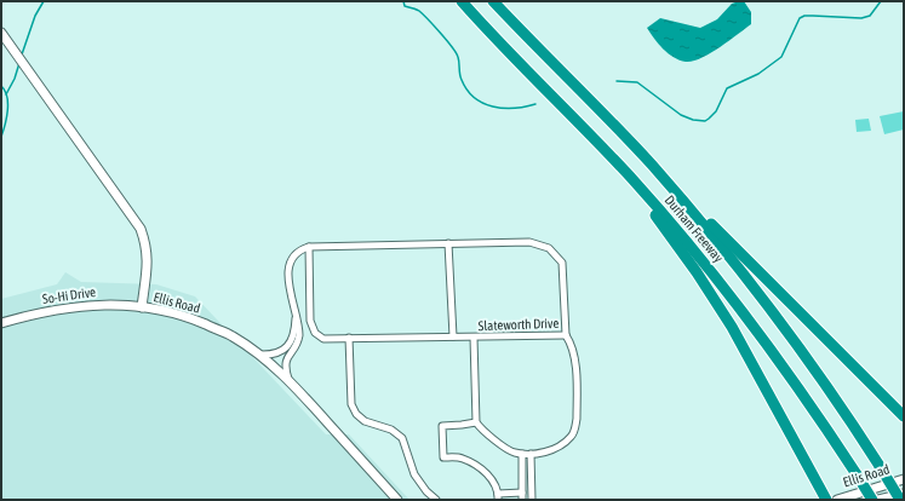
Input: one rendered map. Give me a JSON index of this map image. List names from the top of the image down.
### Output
{
  "streets": {
    "highway": ["Durham Freeway"],
    "main road": ["So-Hi Drive", "Ellis Road"],
    "street": ["Slateworth Drive"]
  },
  "crossings": [
    ["So-Hi Drive", "Ellis Road"]
  ]
}
